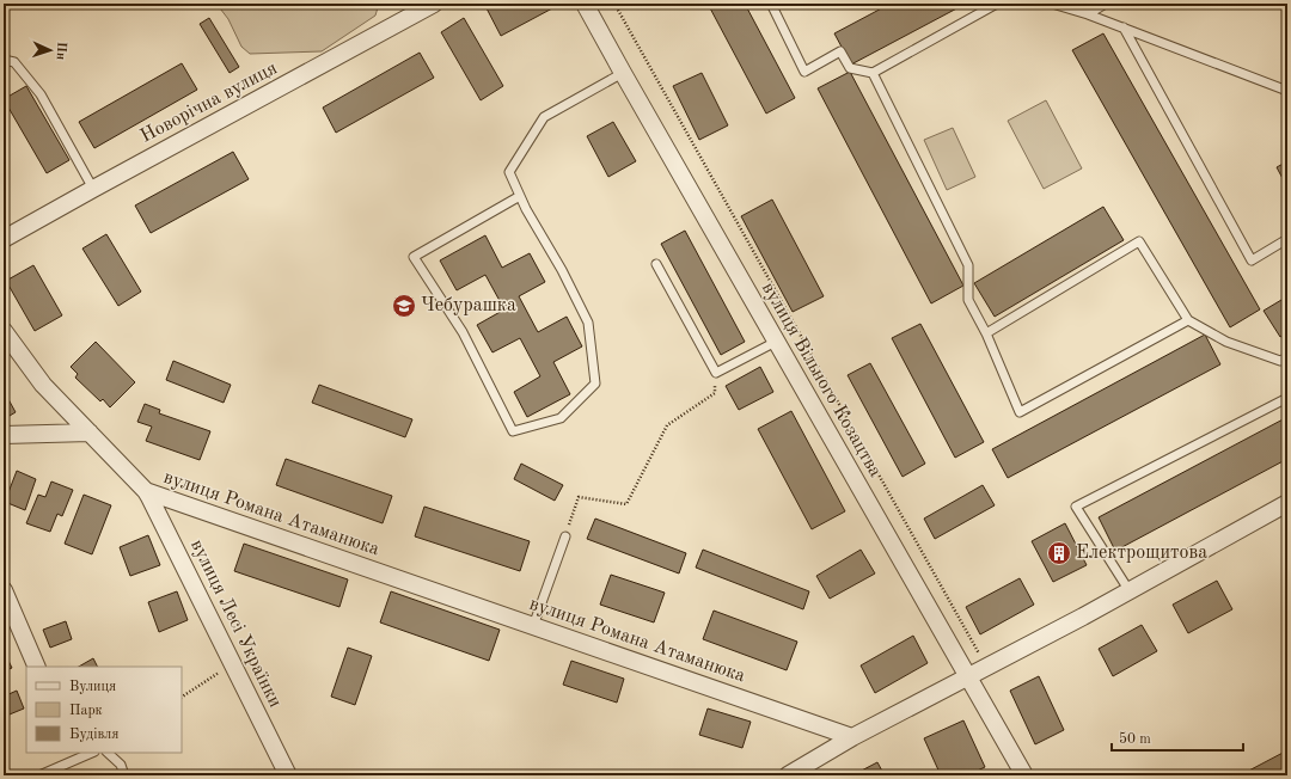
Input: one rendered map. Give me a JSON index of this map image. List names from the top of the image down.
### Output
{
  "streets": {
    "street": [
      "Новорічна вулиця",
      "вулиця Вільного Козацтва",
      "вулиця Романа Атаманюка",
      "вулиця Лесі Українки"
    ]
  },
  "crossings": [
    ["вулиця Романа Атаманюка", "вулиця Лесі Українки"]
  ],
  "places": {
    "school or university": ["Чебурашка"],
    "building": ["Електрощитова"]
  },
  "legend": ["Вулиця", "Парк", "Будівля"],
  "scale_bar": "50 m",
  "north": "right"
}
